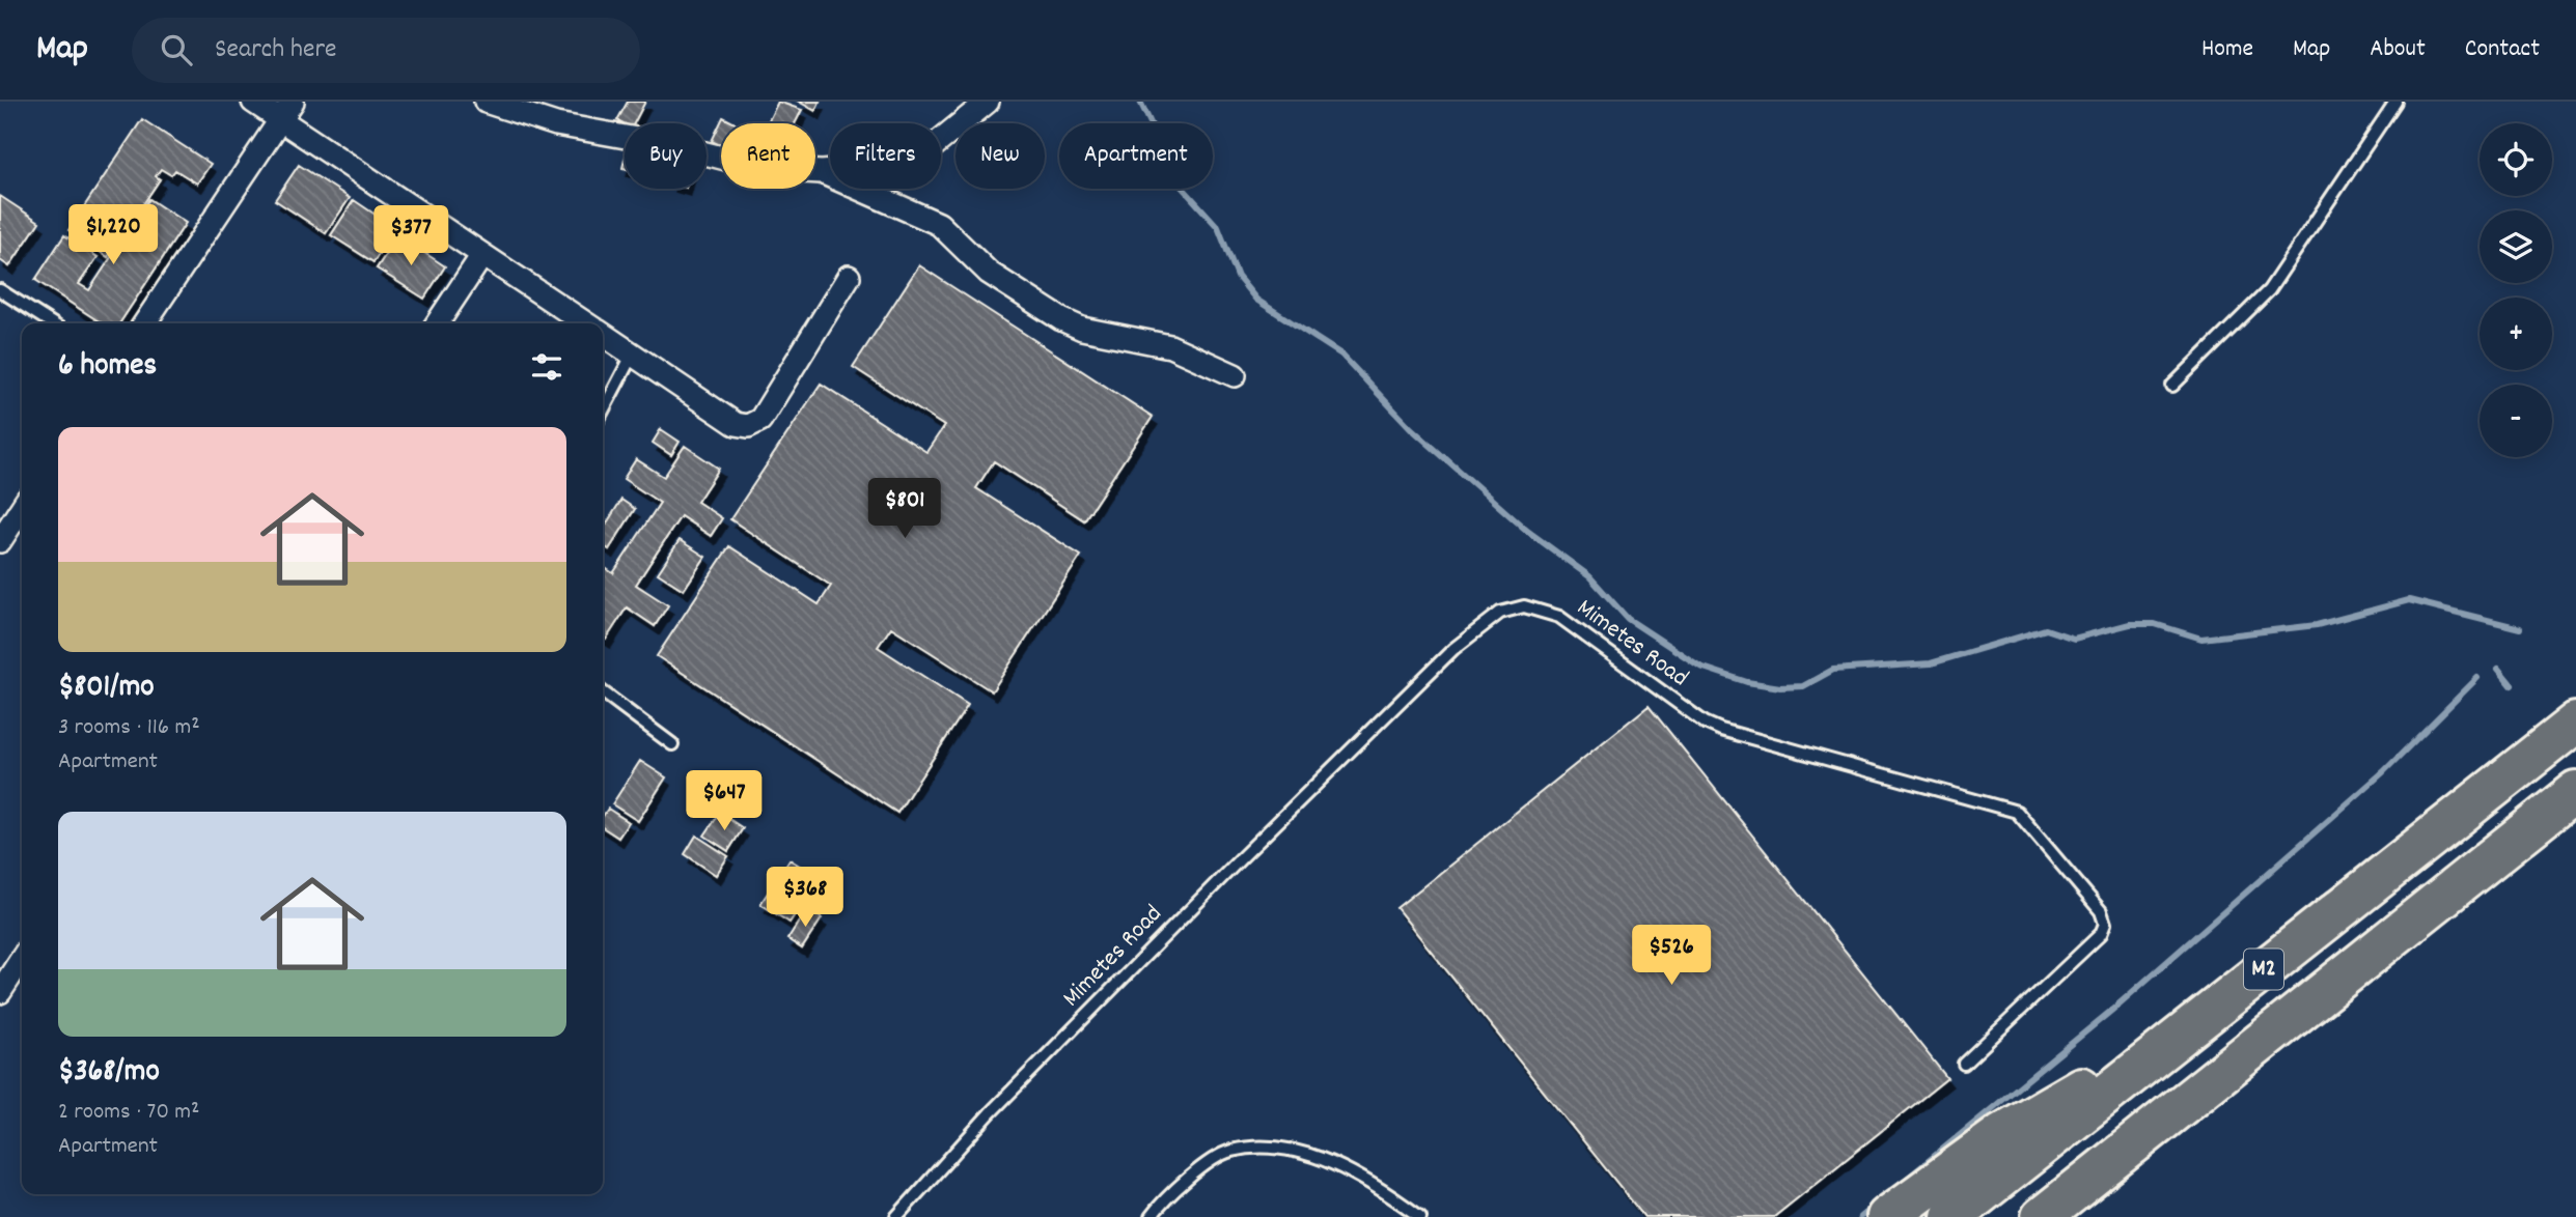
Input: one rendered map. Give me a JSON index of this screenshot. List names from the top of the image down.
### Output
{
  "streets": {
    "highway": ["M2"],
    "lane": ["Mimetes Road"]
  },
  "page": {
    "header": "Map",
    "search": "Search here",
    "nav": [
      "Home",
      "Map",
      "About",
      "Contact"
    ],
    "map_buttons": ["+", "−"],
    "chip": [
      "Buy",
      "Rent",
      "Filters",
      "New",
      "Apartment"
    ],
    "price": [
      "$1,220",
      "$377",
      "$801",
      "$647",
      "$368",
      "$526"
    ],
    "heading": "6 homes",
    "list": [
      {
        "name": "$801/mo",
        "note": "3 rooms · 116 m² · Apartment"
      },
      {
        "name": "$368/mo",
        "note": "2 rooms · 70 m² · Apartment"
      }
    ]
  }
}
